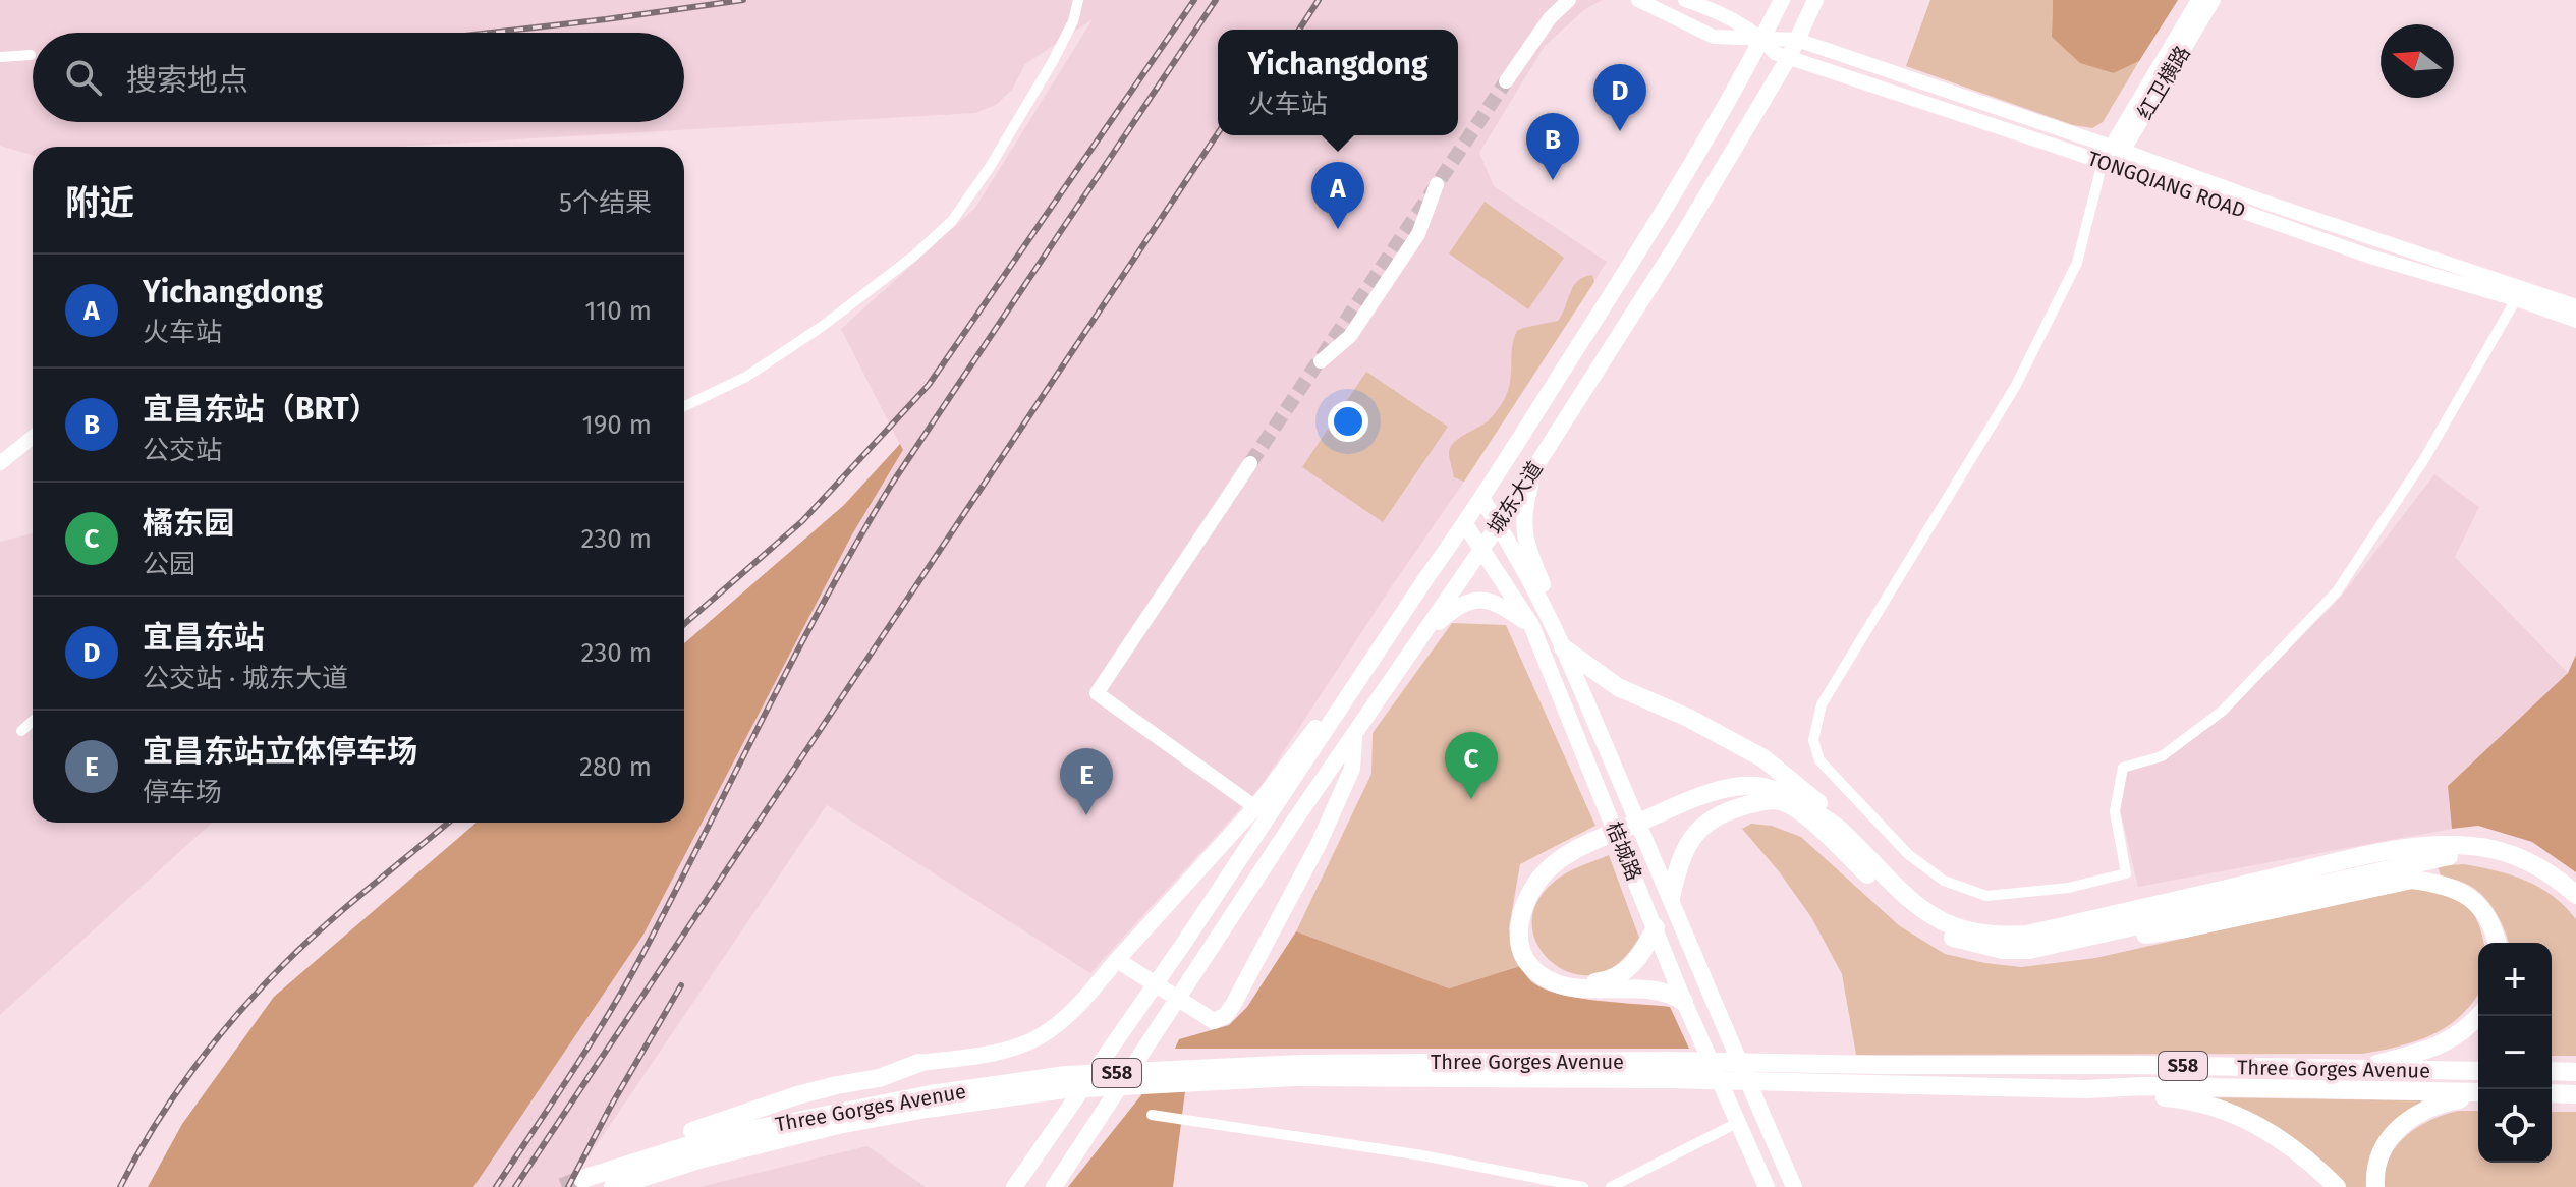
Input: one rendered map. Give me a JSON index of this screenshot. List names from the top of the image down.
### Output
{
  "streets": {
    "highway": ["Three Gorges Avenue", "S58"],
    "main road": [
      "红卫横路",
      "TONGQIANG ROAD",
      "城东大道",
      "桔城路"
    ]
  },
  "crossings": [
    ["红卫横路", "TONGQIANG ROAD"],
    ["TONGQIANG ROAD", "城东大道"],
    ["城东大道", "桔城路"]
  ],
  "north": "left",
  "page": {
    "popup": ["Yichangdong", "火车站"],
    "search": "搜索地点",
    "pins": [
      "D",
      "B",
      "A",
      "C",
      "E"
    ],
    "heading": ["附近", "5个结果"],
    "list": [
      {
        "mark": "A",
        "name": "Yichangdong",
        "note": "火车站",
        "value": "110 m"
      },
      {
        "mark": "B",
        "name": "宜昌东站（BRT）",
        "note": "公交站",
        "value": "190 m"
      },
      {
        "mark": "C",
        "name": "橘东园",
        "note": "公园",
        "value": "230 m"
      },
      {
        "mark": "D",
        "name": "宜昌东站",
        "note": "公交站 · 城东大道",
        "value": "230 m"
      },
      {
        "mark": "E",
        "name": "宜昌东站立体停车场",
        "note": "停车场",
        "value": "280 m"
      }
    ],
    "map_buttons": ["+", "−"]
  }
}
